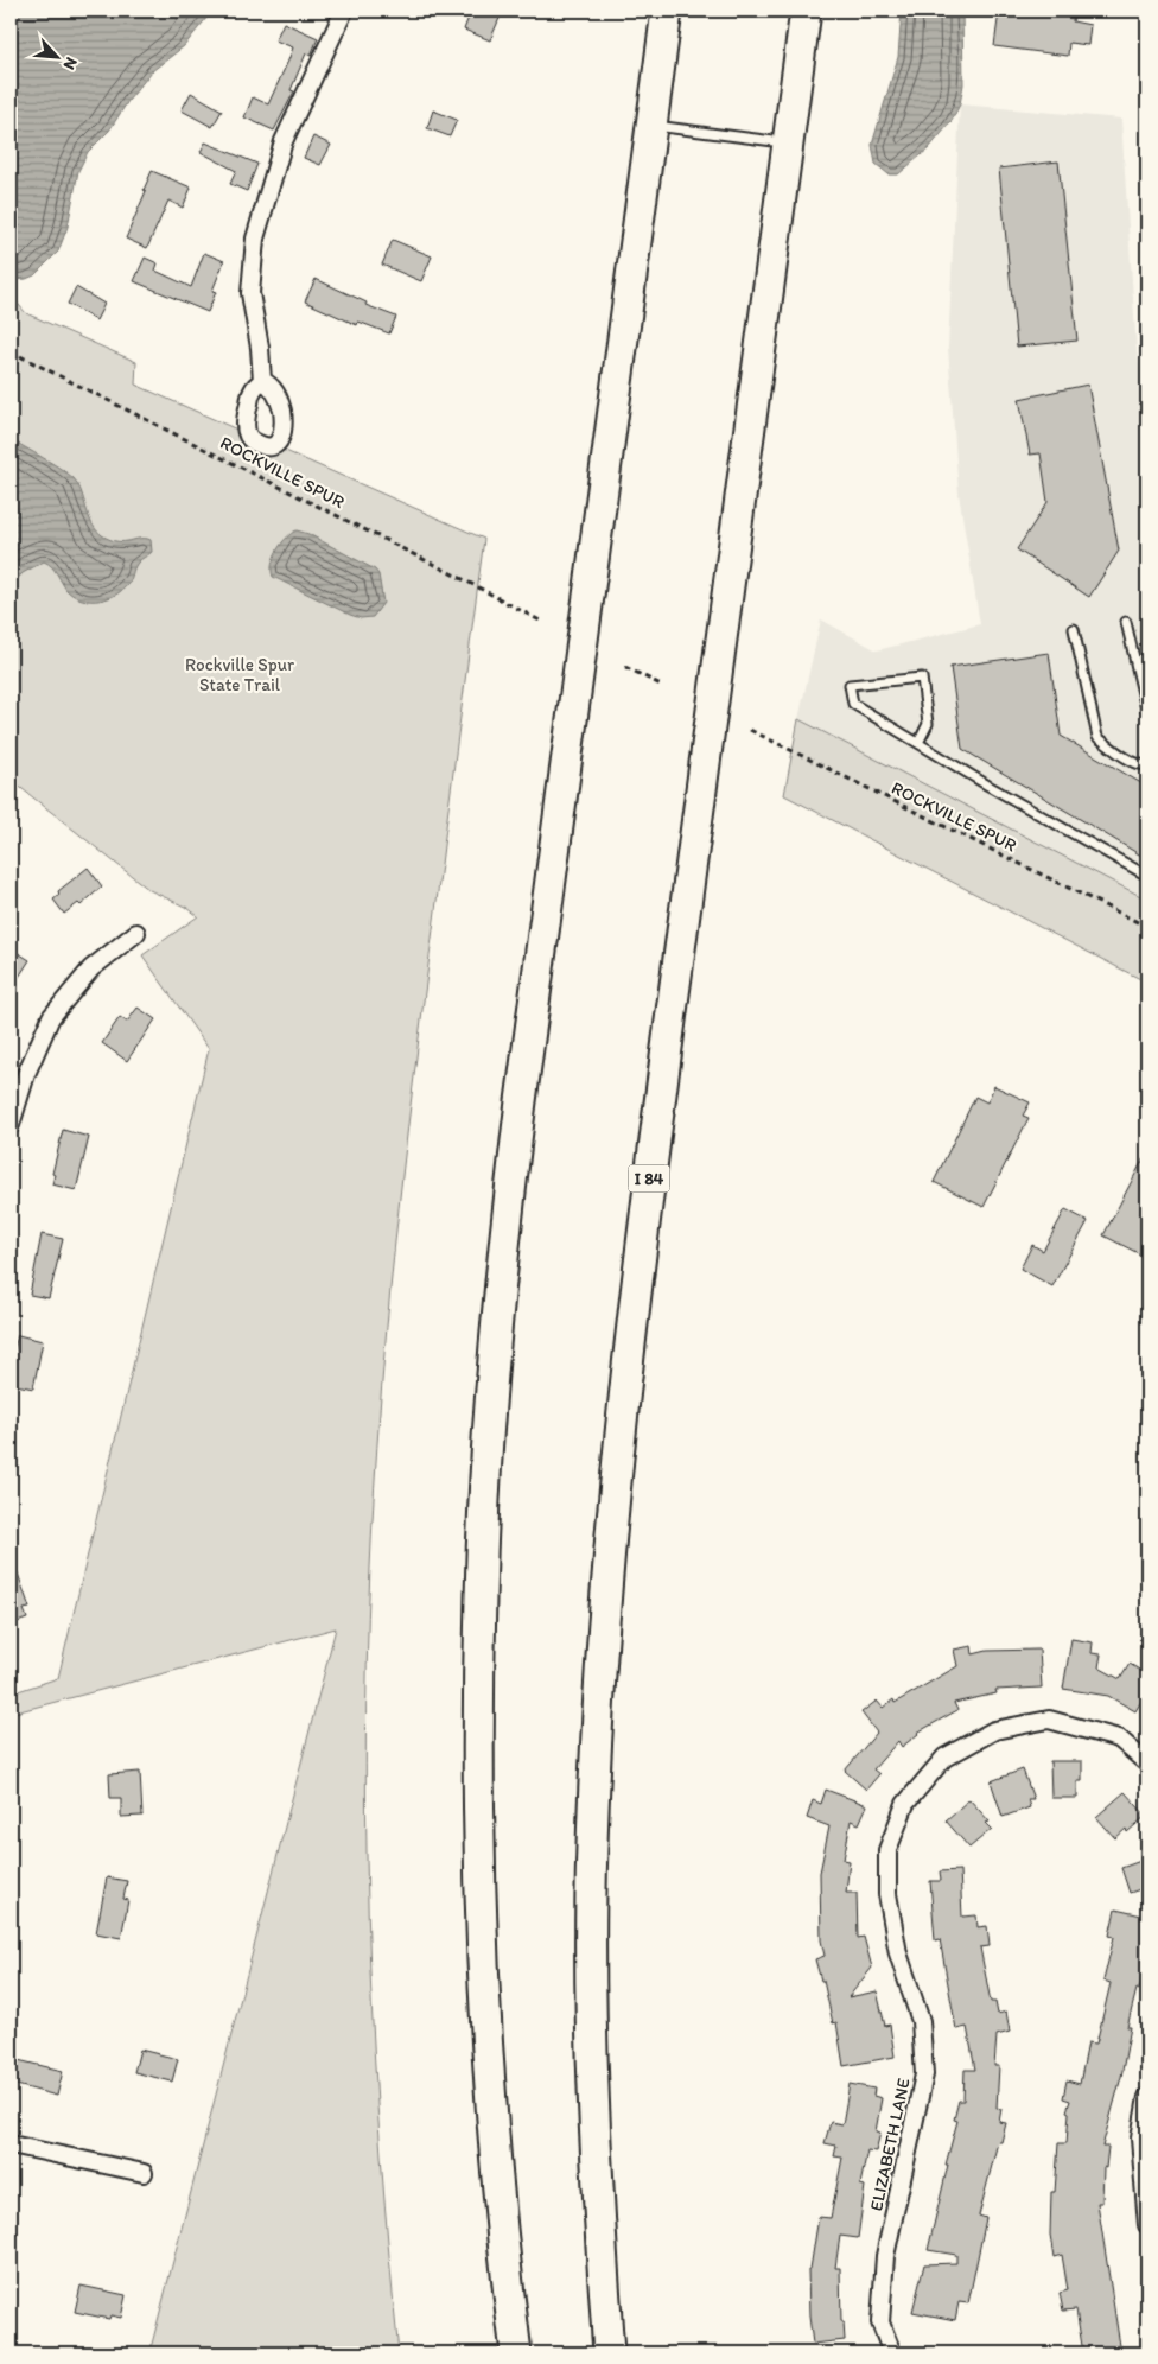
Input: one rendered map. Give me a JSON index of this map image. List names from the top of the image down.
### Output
{
  "streets": {
    "highway": ["I 84"],
    "street": ["ELIZABETH LANE"],
    "path": ["ROCKVILLE SPUR"]
  },
  "parks": ["Rockville Spur State Trail"],
  "north": "bottom right"
}
